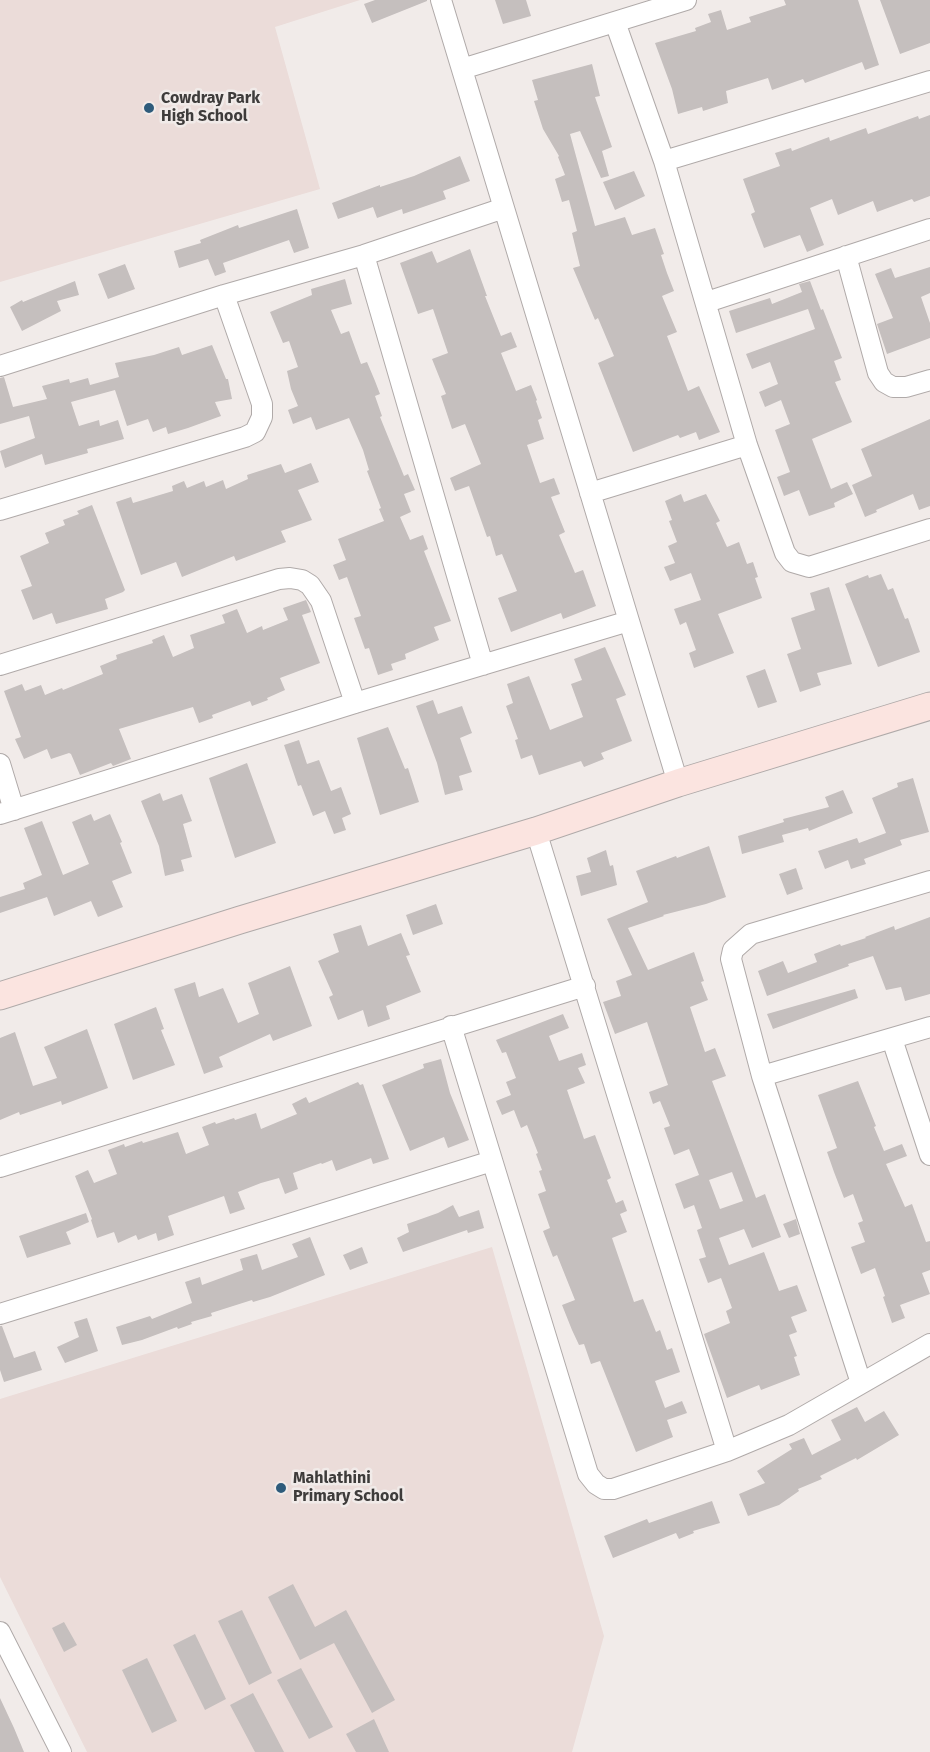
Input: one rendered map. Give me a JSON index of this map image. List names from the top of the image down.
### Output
{
  "places": ["Cowdray Park High School", "Mahlathini Primary School"]
}
